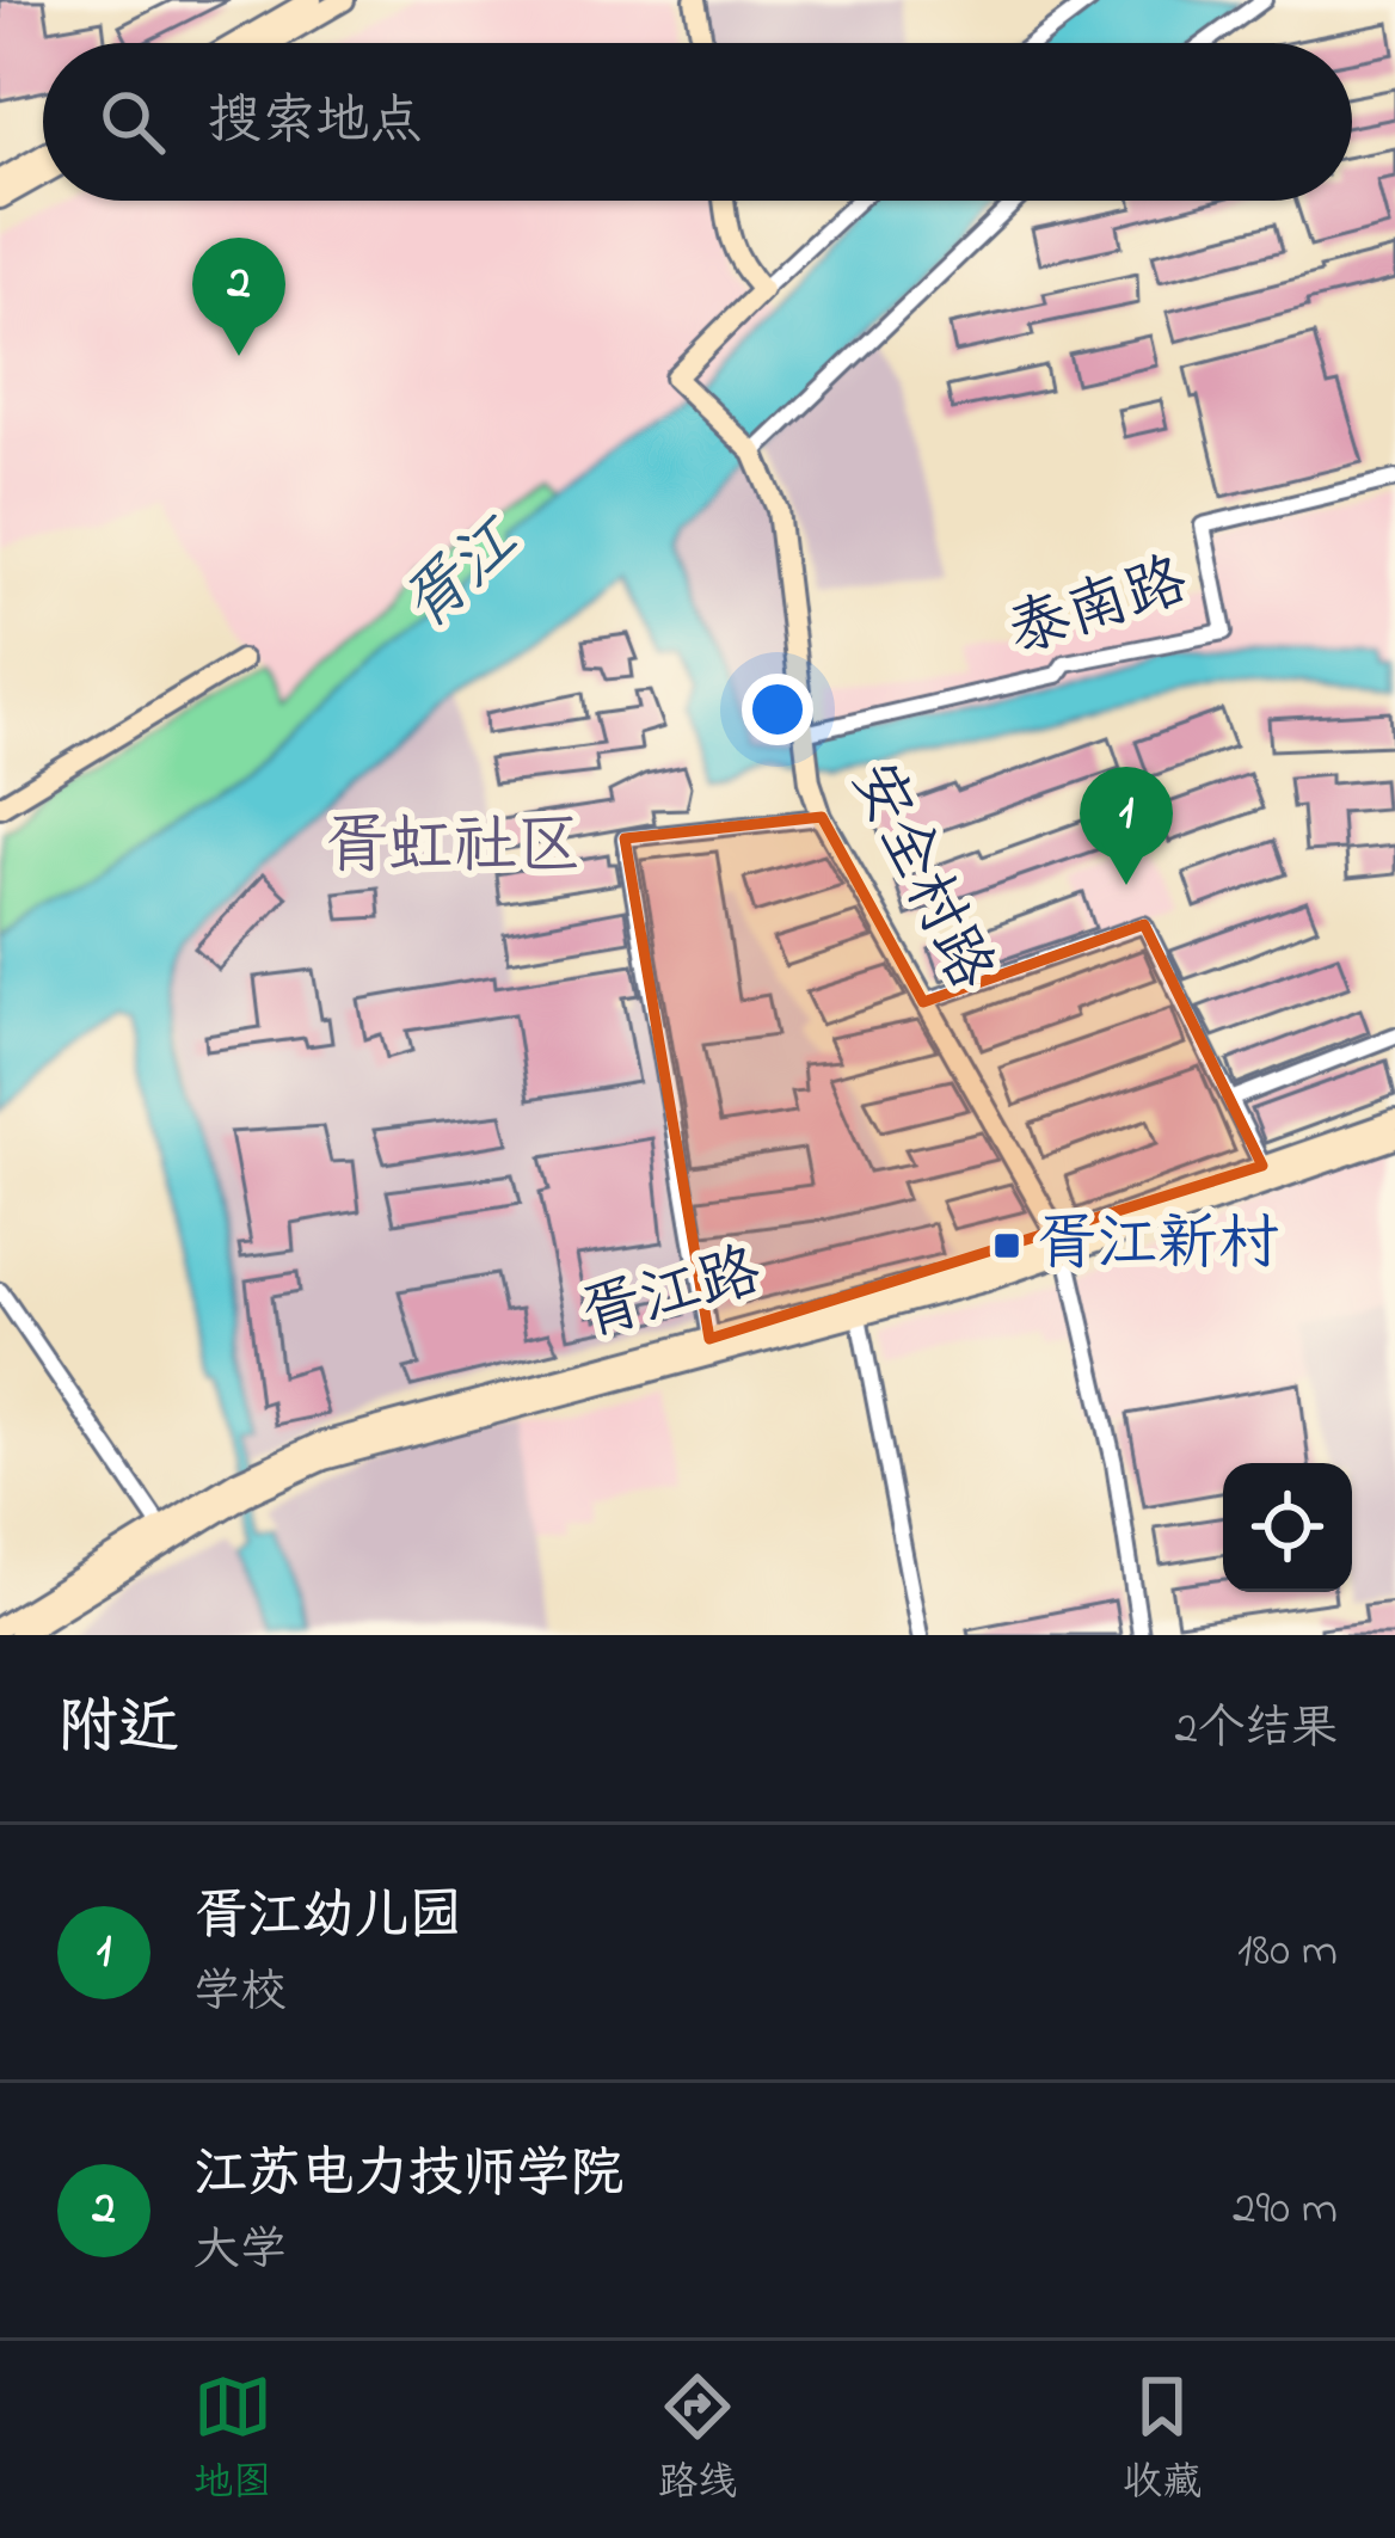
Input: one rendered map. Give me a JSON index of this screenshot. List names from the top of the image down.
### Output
{
  "streets": {
    "main road": ["安全村路", "胥江路"],
    "street": ["泰南路"]
  },
  "crossings": [
    ["泰南路", "安全村路"],
    ["安全村路", "胥江路"]
  ],
  "districts": ["胥虹社区"],
  "water": ["胥江"],
  "places": {
    "transit": ["胥江新村"]
  },
  "page": {
    "search": "搜索地点",
    "pins": ["2", "1"],
    "heading": ["附近", "2个结果"],
    "list": [
      {
        "mark": "1",
        "name": "胥江幼儿园",
        "note": "学校",
        "value": "180 m"
      },
      {
        "mark": "2",
        "name": "江苏电力技师学院",
        "note": "大学",
        "value": "290 m"
      }
    ],
    "nav": ["地图", "路线", "收藏"]
  }
}
